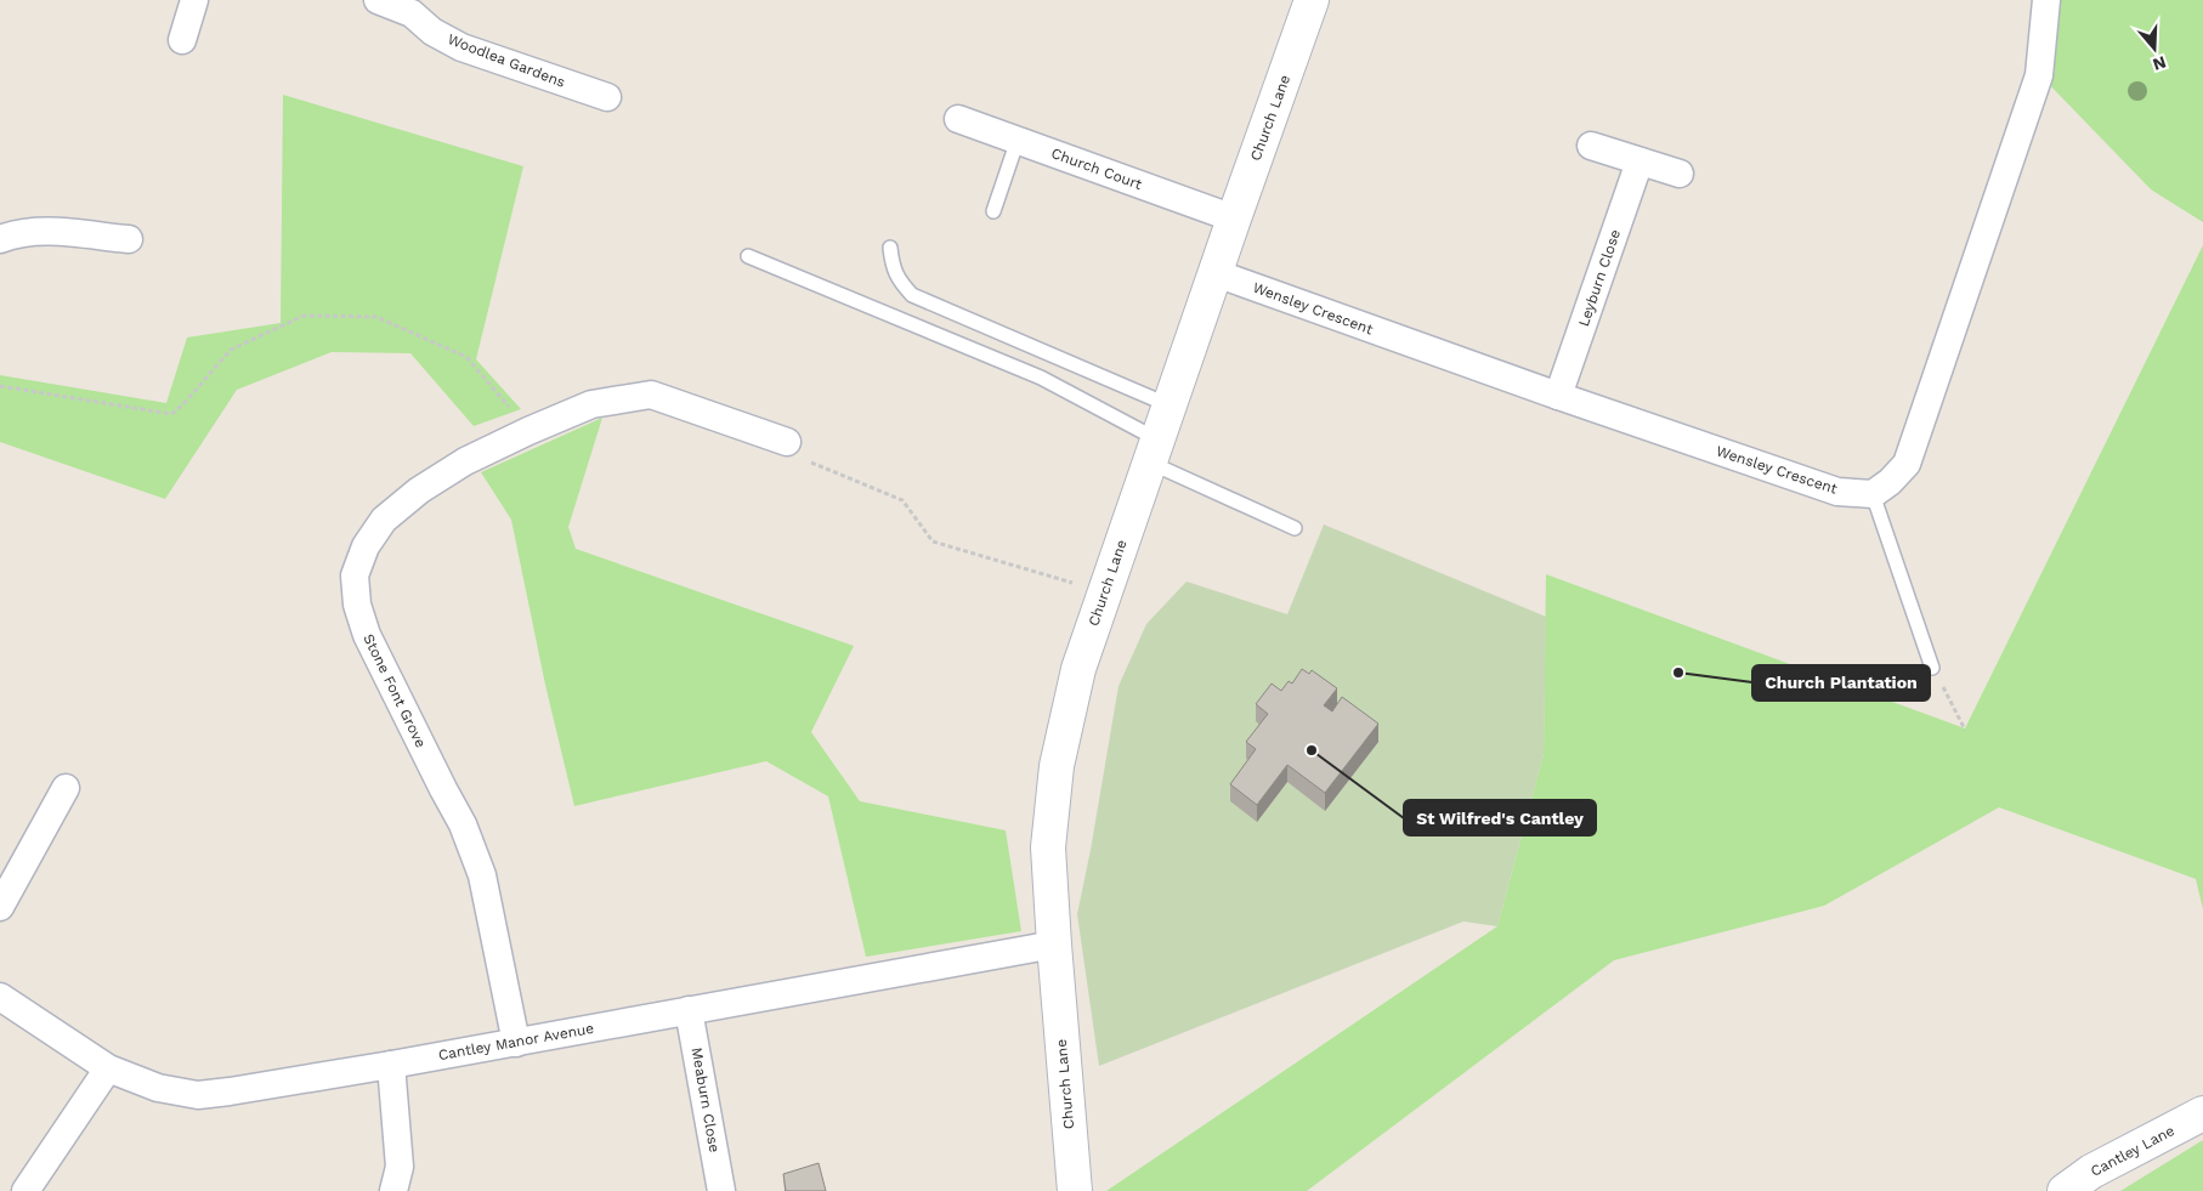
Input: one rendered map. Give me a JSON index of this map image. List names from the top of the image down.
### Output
{
  "streets": {
    "street": [
      "Woodlea Gardens",
      "Church Lane",
      "Church Court",
      "Leyburn Close",
      "Wensley Crescent",
      "Stone Font Grove",
      "Cantley Manor Avenue",
      "Meaburn Close",
      "Cantley Lane"
    ]
  },
  "crossings": [
    ["Church Lane", "Church Court"],
    ["Church Lane", "Wensley Crescent"],
    ["Church Lane", "Cantley Manor Avenue"],
    ["Leyburn Close", "Wensley Crescent"],
    ["Stone Font Grove", "Cantley Manor Avenue"],
    ["Cantley Manor Avenue", "Meaburn Close"]
  ],
  "places": ["Church Plantation", "St Wilfred's Cantley"],
  "north": "bottom"
}
